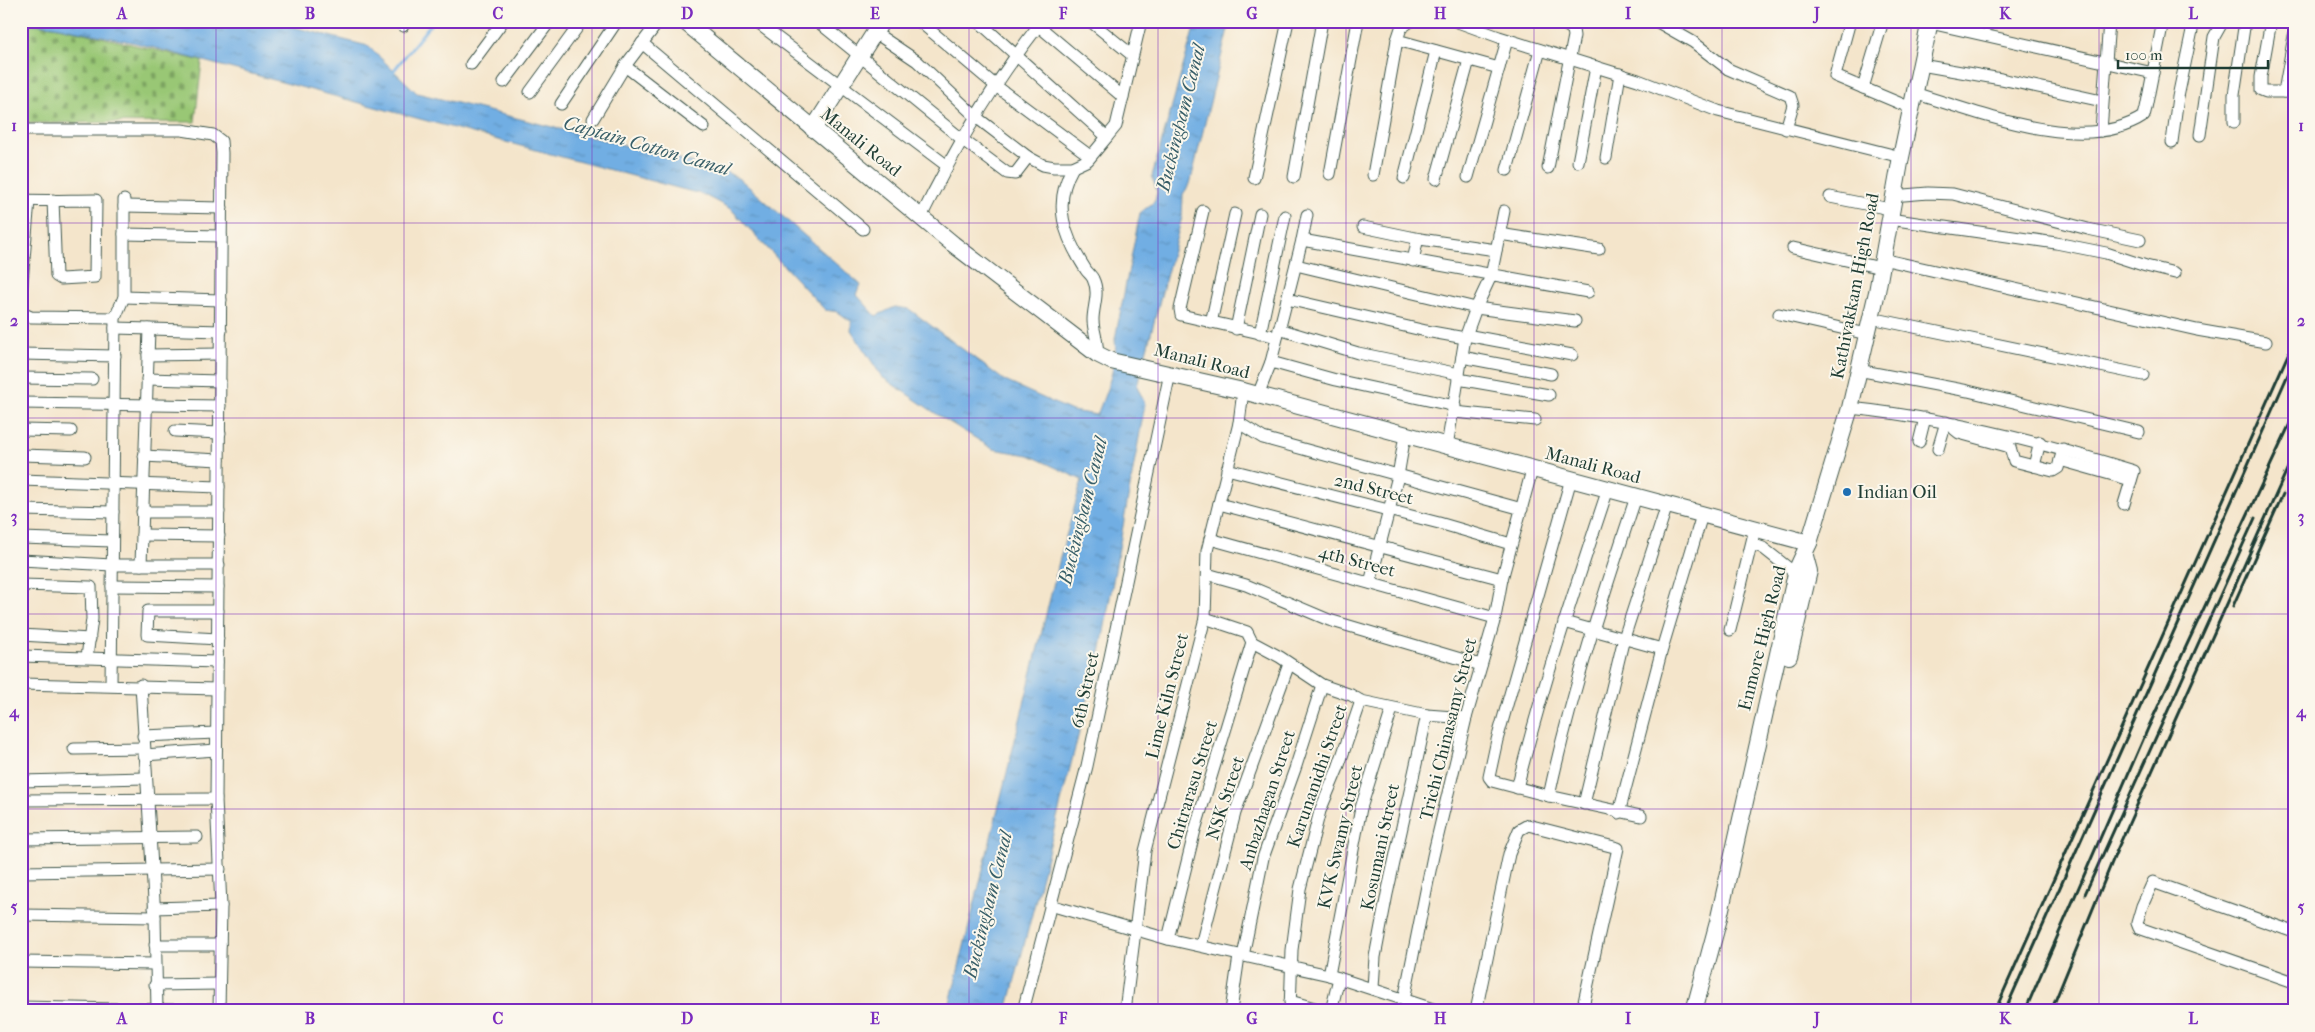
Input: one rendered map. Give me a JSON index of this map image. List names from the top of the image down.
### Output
{
  "streets": {
    "main road": ["Manali Road", "Kathivakkam High Road", "Enmore High Road"],
    "street": [
      "2nd Street",
      "4th Street",
      "6th Street",
      "Lime Kiln Street",
      "Trichi Chinasamy Street",
      "Karunanidhi Street",
      "Chitrarasu Street",
      "NSK Street",
      "Anbazhagan Street",
      "KVK Swamy Street",
      "Kosumani Street"
    ]
  },
  "crossings": [
    ["Manali Road", "Kathivakkam High Road"],
    ["Manali Road", "Enmore High Road"],
    ["Manali Road", "6th Street"],
    ["Manali Road", "Lime Kiln Street"],
    ["Manali Road", "Trichi Chinasamy Street"],
    ["Kathivakkam High Road", "Enmore High Road"],
    ["2nd Street", "Lime Kiln Street"],
    ["2nd Street", "Trichi Chinasamy Street"],
    ["4th Street", "Lime Kiln Street"],
    ["4th Street", "Trichi Chinasamy Street"]
  ],
  "water": ["Buckingham Canal", "Captain Cotton Canal"],
  "places": ["Indian Oil"],
  "scale_bar": "100 m",
  "grid": {
    "columns": [
      "A",
      "B",
      "C",
      "D",
      "E",
      "F",
      "G",
      "H",
      "I",
      "J",
      "K",
      "L"
    ],
    "rows": [
      "1",
      "2",
      "3",
      "4",
      "5"
    ]
  }
}
